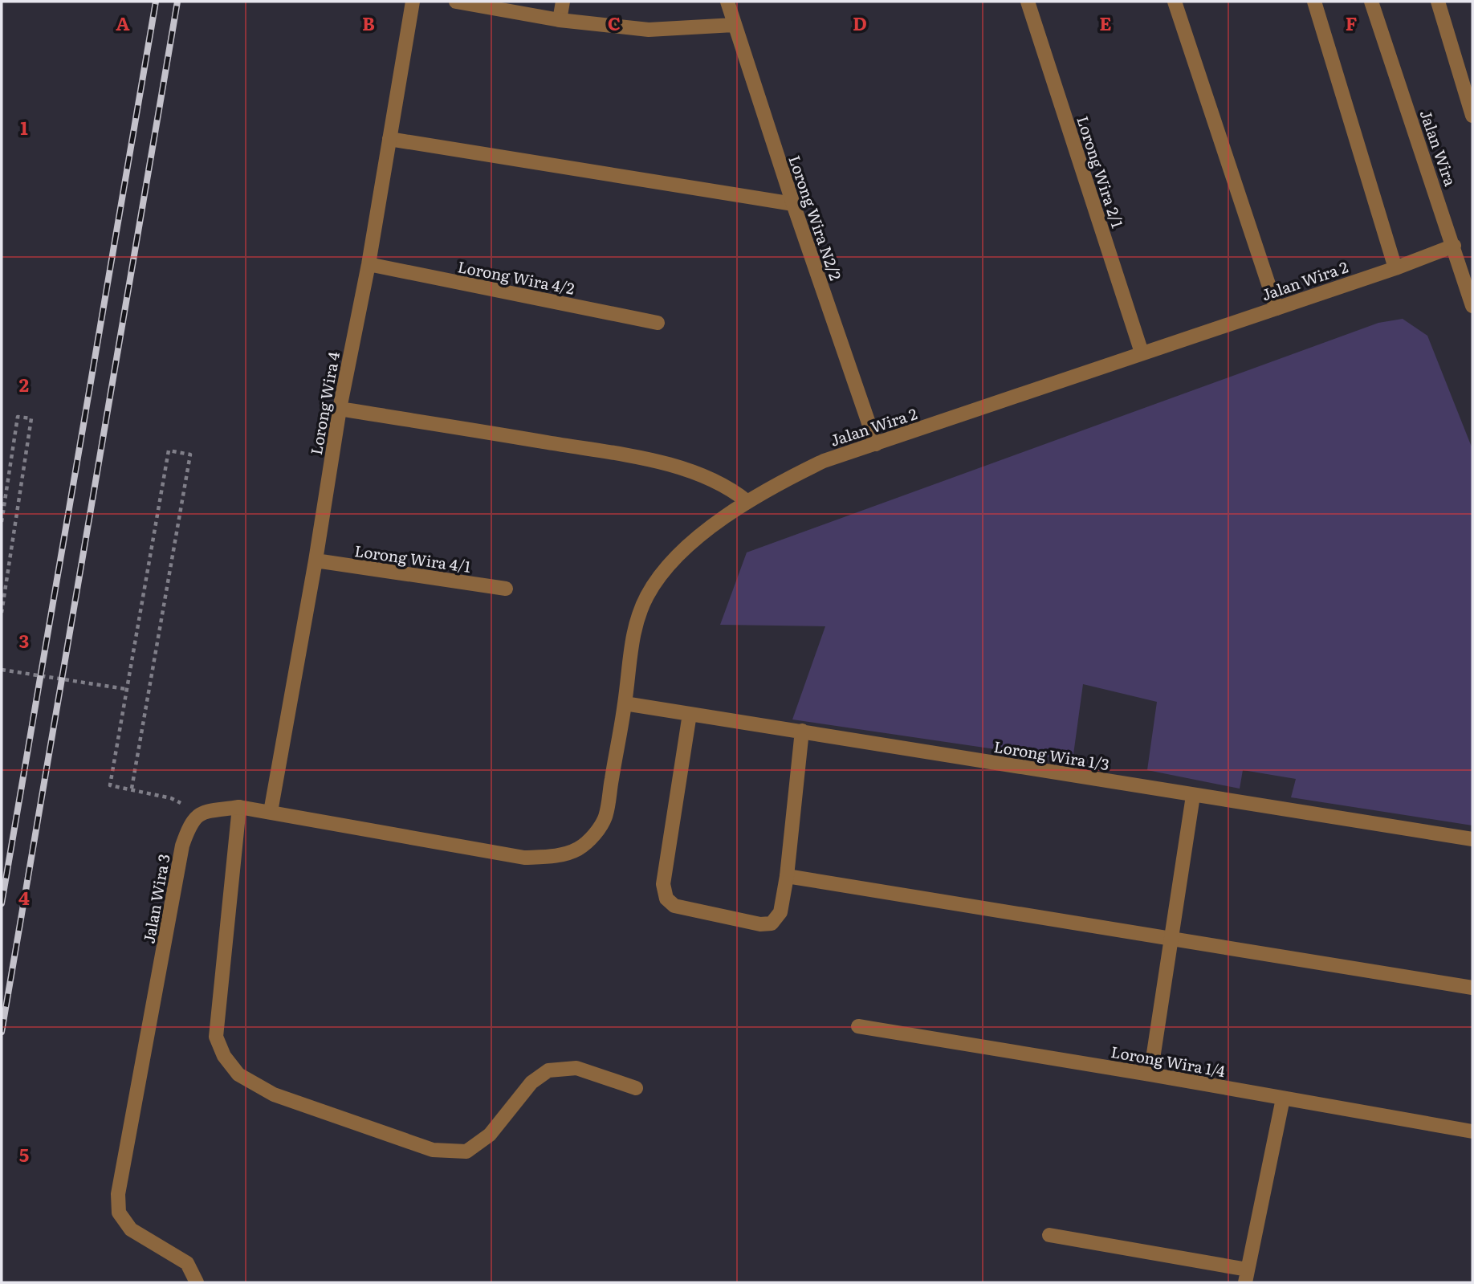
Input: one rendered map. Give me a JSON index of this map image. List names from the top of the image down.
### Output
{
  "streets": {
    "street": [
      "Jalan Wira",
      "Lorong Wira 2/1",
      "Lorong Wira N2/2",
      "Lorong Wira 4/2",
      "Jalan Wira 2",
      "Lorong Wira 4",
      "Lorong Wira 4/1",
      "Lorong Wira 1/3",
      "Jalan Wira 3",
      "Lorong Wira 1/4"
    ]
  },
  "crossings": [
    ["Jalan Wira", "Jalan Wira 2"],
    ["Lorong Wira 2/1", "Jalan Wira 2"],
    ["Lorong Wira N2/2", "Jalan Wira 2"],
    ["Lorong Wira 4/2", "Lorong Wira 4"],
    ["Jalan Wira 2", "Lorong Wira 1/3"],
    ["Jalan Wira 2", "Jalan Wira 3"],
    ["Lorong Wira 4", "Lorong Wira 4/1"],
    ["Lorong Wira 4", "Jalan Wira 3"]
  ],
  "grid": {
    "columns": [
      "A",
      "B",
      "C",
      "D",
      "E",
      "F"
    ],
    "rows": [
      "1",
      "2",
      "3",
      "4",
      "5"
    ]
  }
}
